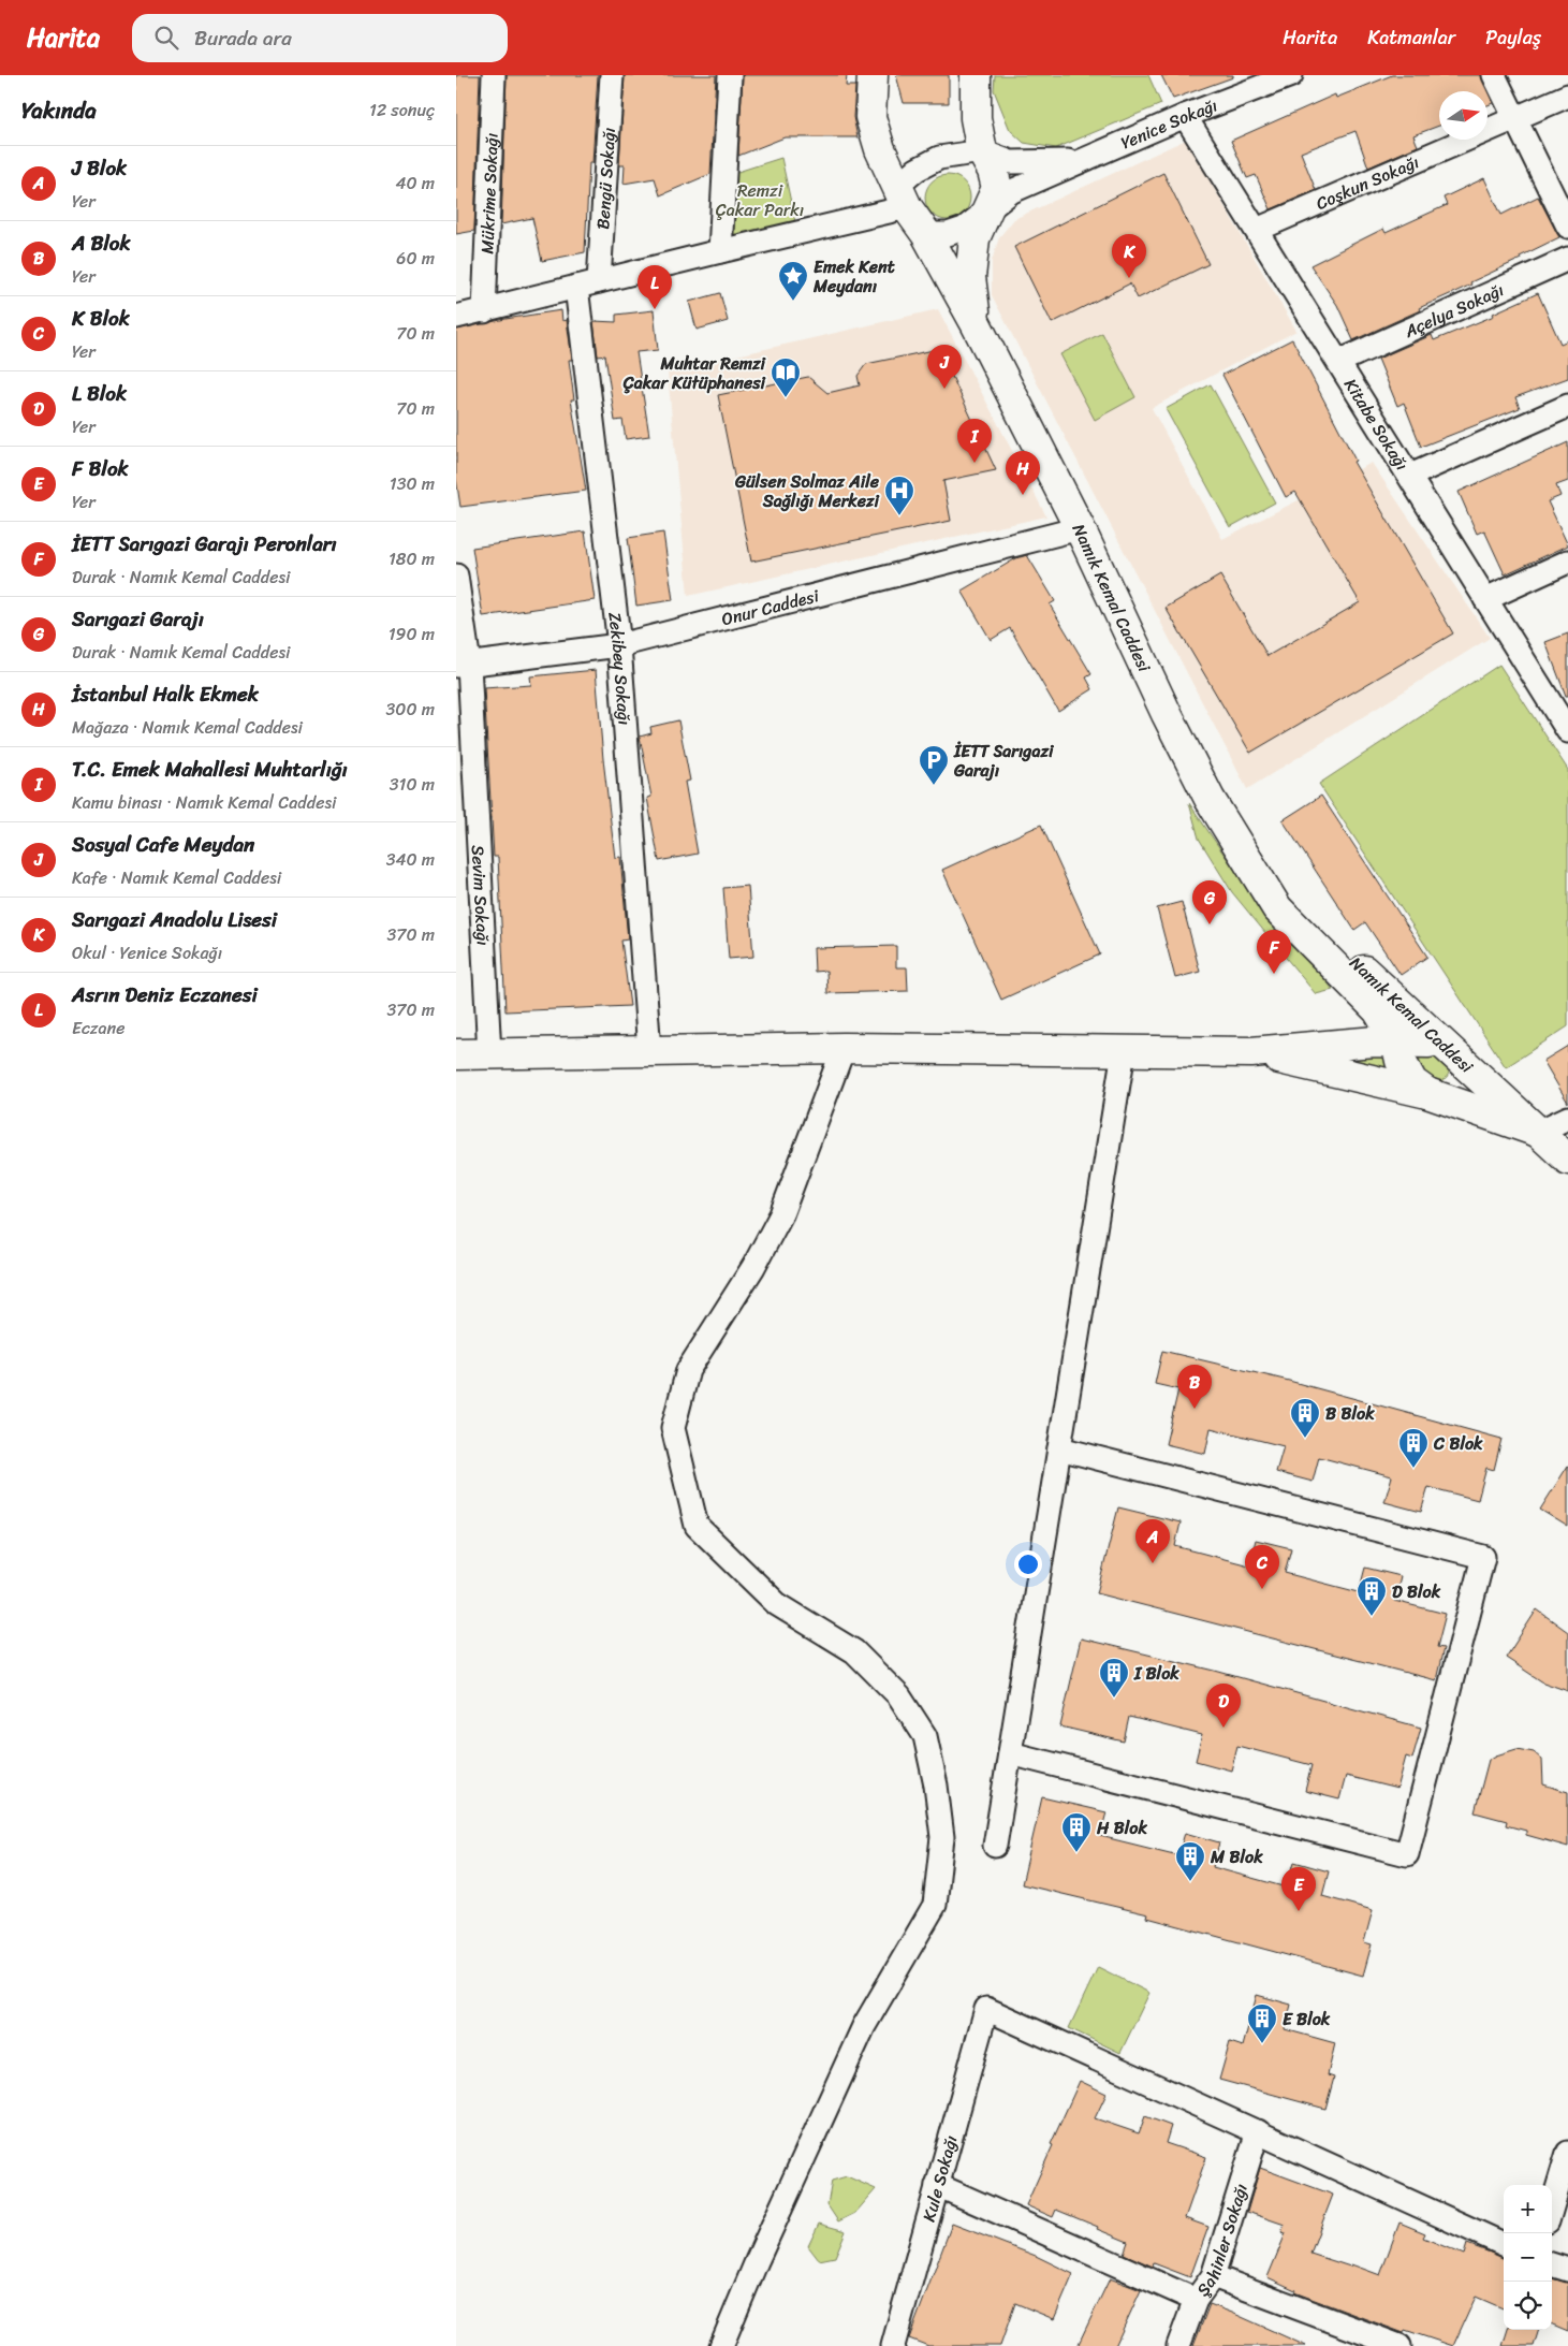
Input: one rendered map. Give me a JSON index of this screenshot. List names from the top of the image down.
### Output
{
  "streets": {
    "main road": ["Namık Kemal Caddesi"],
    "street": [
      "Yenice Sokağı",
      "Bengü Sokağı",
      "Coşkun Sokağı",
      "Mükrime Sokağı",
      "Açelya Sokağı",
      "Kitabe Sokağı",
      "Onur Caddesi",
      "Zekibey Sokağı",
      "Sevim Sokağı",
      "Kule Sokağı",
      "Şahinler Sokağı"
    ]
  },
  "crossings": [
    ["Yenice Sokağı", "Kitabe Sokağı"],
    ["Yenice Sokağı", "Namık Kemal Caddesi"],
    ["Coşkun Sokağı", "Kitabe Sokağı"],
    ["Açelya Sokağı", "Kitabe Sokağı"],
    ["Namık Kemal Caddesi", "Onur Caddesi"],
    ["Onur Caddesi", "Zekibey Sokağı"],
    ["Onur Caddesi", "Sevim Sokağı"],
    ["Kule Sokağı", "Şahinler Sokağı"]
  ],
  "parks": ["Remzi Çakar Parkı"],
  "places": {
    "place": ["Emek Kent Meydanı"],
    "library": ["Muhtar Remzi Çakar Kütüphanesi"],
    "hospital": ["Gülsen Solmaz Aile Sağlığı Merkezi"],
    "parking": ["İETT Sarıgazi Garajı"],
    "building": [
      "B Blok",
      "C Blok",
      "D Blok",
      "I Blok",
      "H Blok",
      "M Blok",
      "E Blok"
    ]
  },
  "north": "right",
  "page": {
    "header": "Harita",
    "search": "Burada ara",
    "nav": ["Harita", "Katmanlar", "Paylaş"],
    "heading": ["Yakında", "12 sonuç"],
    "list": [
      {
        "mark": "A",
        "name": "J Blok",
        "note": "Yer",
        "value": "40 m"
      },
      {
        "mark": "B",
        "name": "A Blok",
        "note": "Yer",
        "value": "60 m"
      },
      {
        "mark": "C",
        "name": "K Blok",
        "note": "Yer",
        "value": "70 m"
      },
      {
        "mark": "D",
        "name": "L Blok",
        "note": "Yer",
        "value": "70 m"
      },
      {
        "mark": "E",
        "name": "F Blok",
        "note": "Yer",
        "value": "130 m"
      },
      {
        "mark": "F",
        "name": "İETT Sarıgazi Garajı Peronları",
        "note": "Durak · Namık Kemal Caddesi",
        "value": "180 m"
      },
      {
        "mark": "G",
        "name": "Sarıgazi Garajı",
        "note": "Durak · Namık Kemal Caddesi",
        "value": "190 m"
      },
      {
        "mark": "H",
        "name": "İstanbul Halk Ekmek",
        "note": "Mağaza · Namık Kemal Caddesi",
        "value": "300 m"
      },
      {
        "mark": "I",
        "name": "T.C. Emek Mahallesi Muhtarlığı",
        "note": "Kamu binası · Namık Kemal Caddesi",
        "value": "310 m"
      },
      {
        "mark": "J",
        "name": "Sosyal Cafe Meydan",
        "note": "Kafe · Namık Kemal Caddesi",
        "value": "340 m"
      },
      {
        "mark": "K",
        "name": "Sarıgazi Anadolu Lisesi",
        "note": "Okul · Yenice Sokağı",
        "value": "370 m"
      },
      {
        "mark": "L",
        "name": "Asrın Deniz Eczanesi",
        "note": "Eczane",
        "value": "370 m"
      }
    ],
    "pins": [
      "K",
      "L",
      "J",
      "I",
      "H",
      "G",
      "F",
      "B",
      "A",
      "C",
      "D",
      "E"
    ],
    "map_buttons": ["+", "−"]
  }
}
